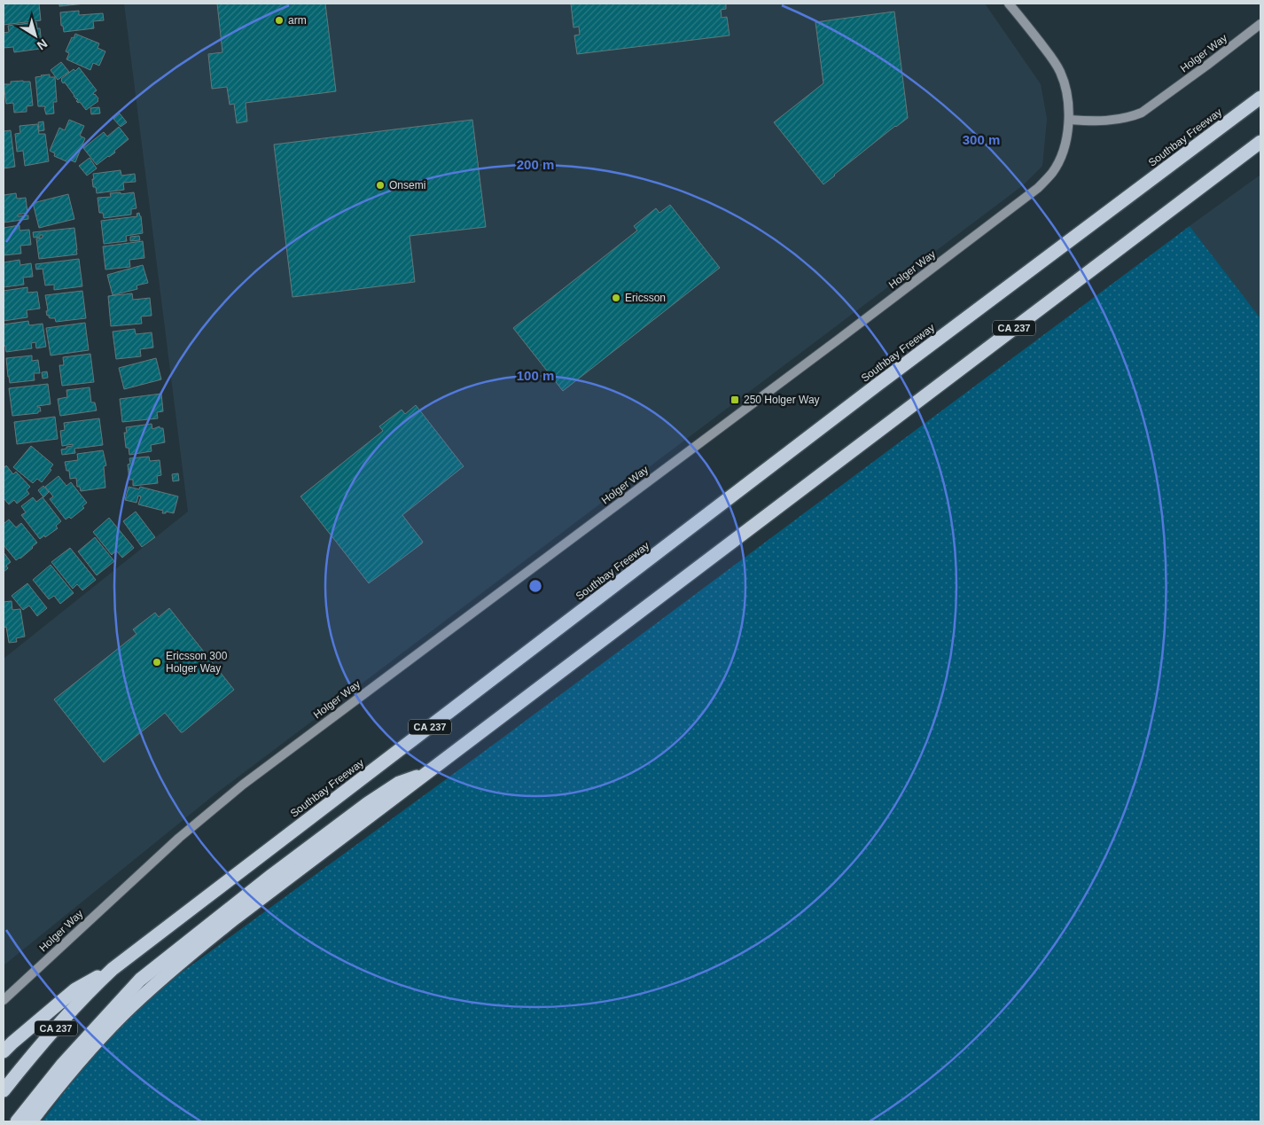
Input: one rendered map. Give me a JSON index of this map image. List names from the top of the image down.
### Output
{
  "streets": {
    "highway": ["Southbay Freeway", "CA 237"],
    "street": ["Holger Way"]
  },
  "places": {
    "other": [
      "arm",
      "Onsemi",
      "Ericsson",
      "Ericsson 300 Holger Way"
    ],
    "transit": ["250 Holger Way"]
  },
  "north": "bottom right",
  "rings": ["300 m", "200 m", "100 m"]
}
